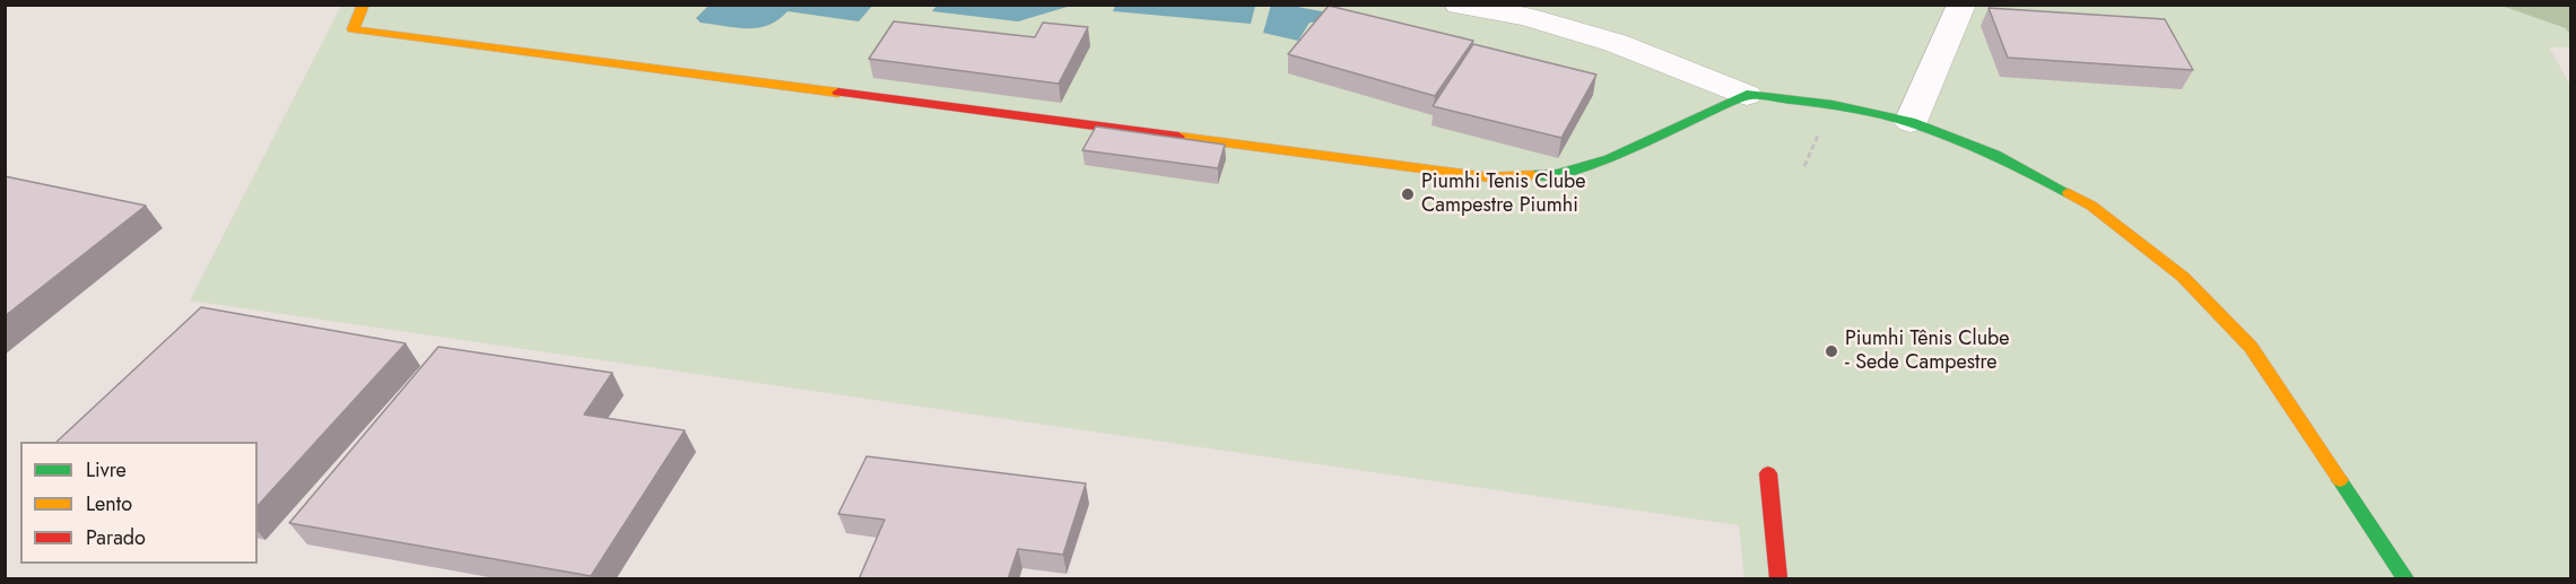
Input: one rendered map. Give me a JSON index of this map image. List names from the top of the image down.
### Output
{
  "places": ["Piumhi Tenis Clube Campestre Piumhi", "Piumhi Tênis Clube - Sede Campestre"],
  "legend": ["Livre", "Lento", "Parado"]
}
